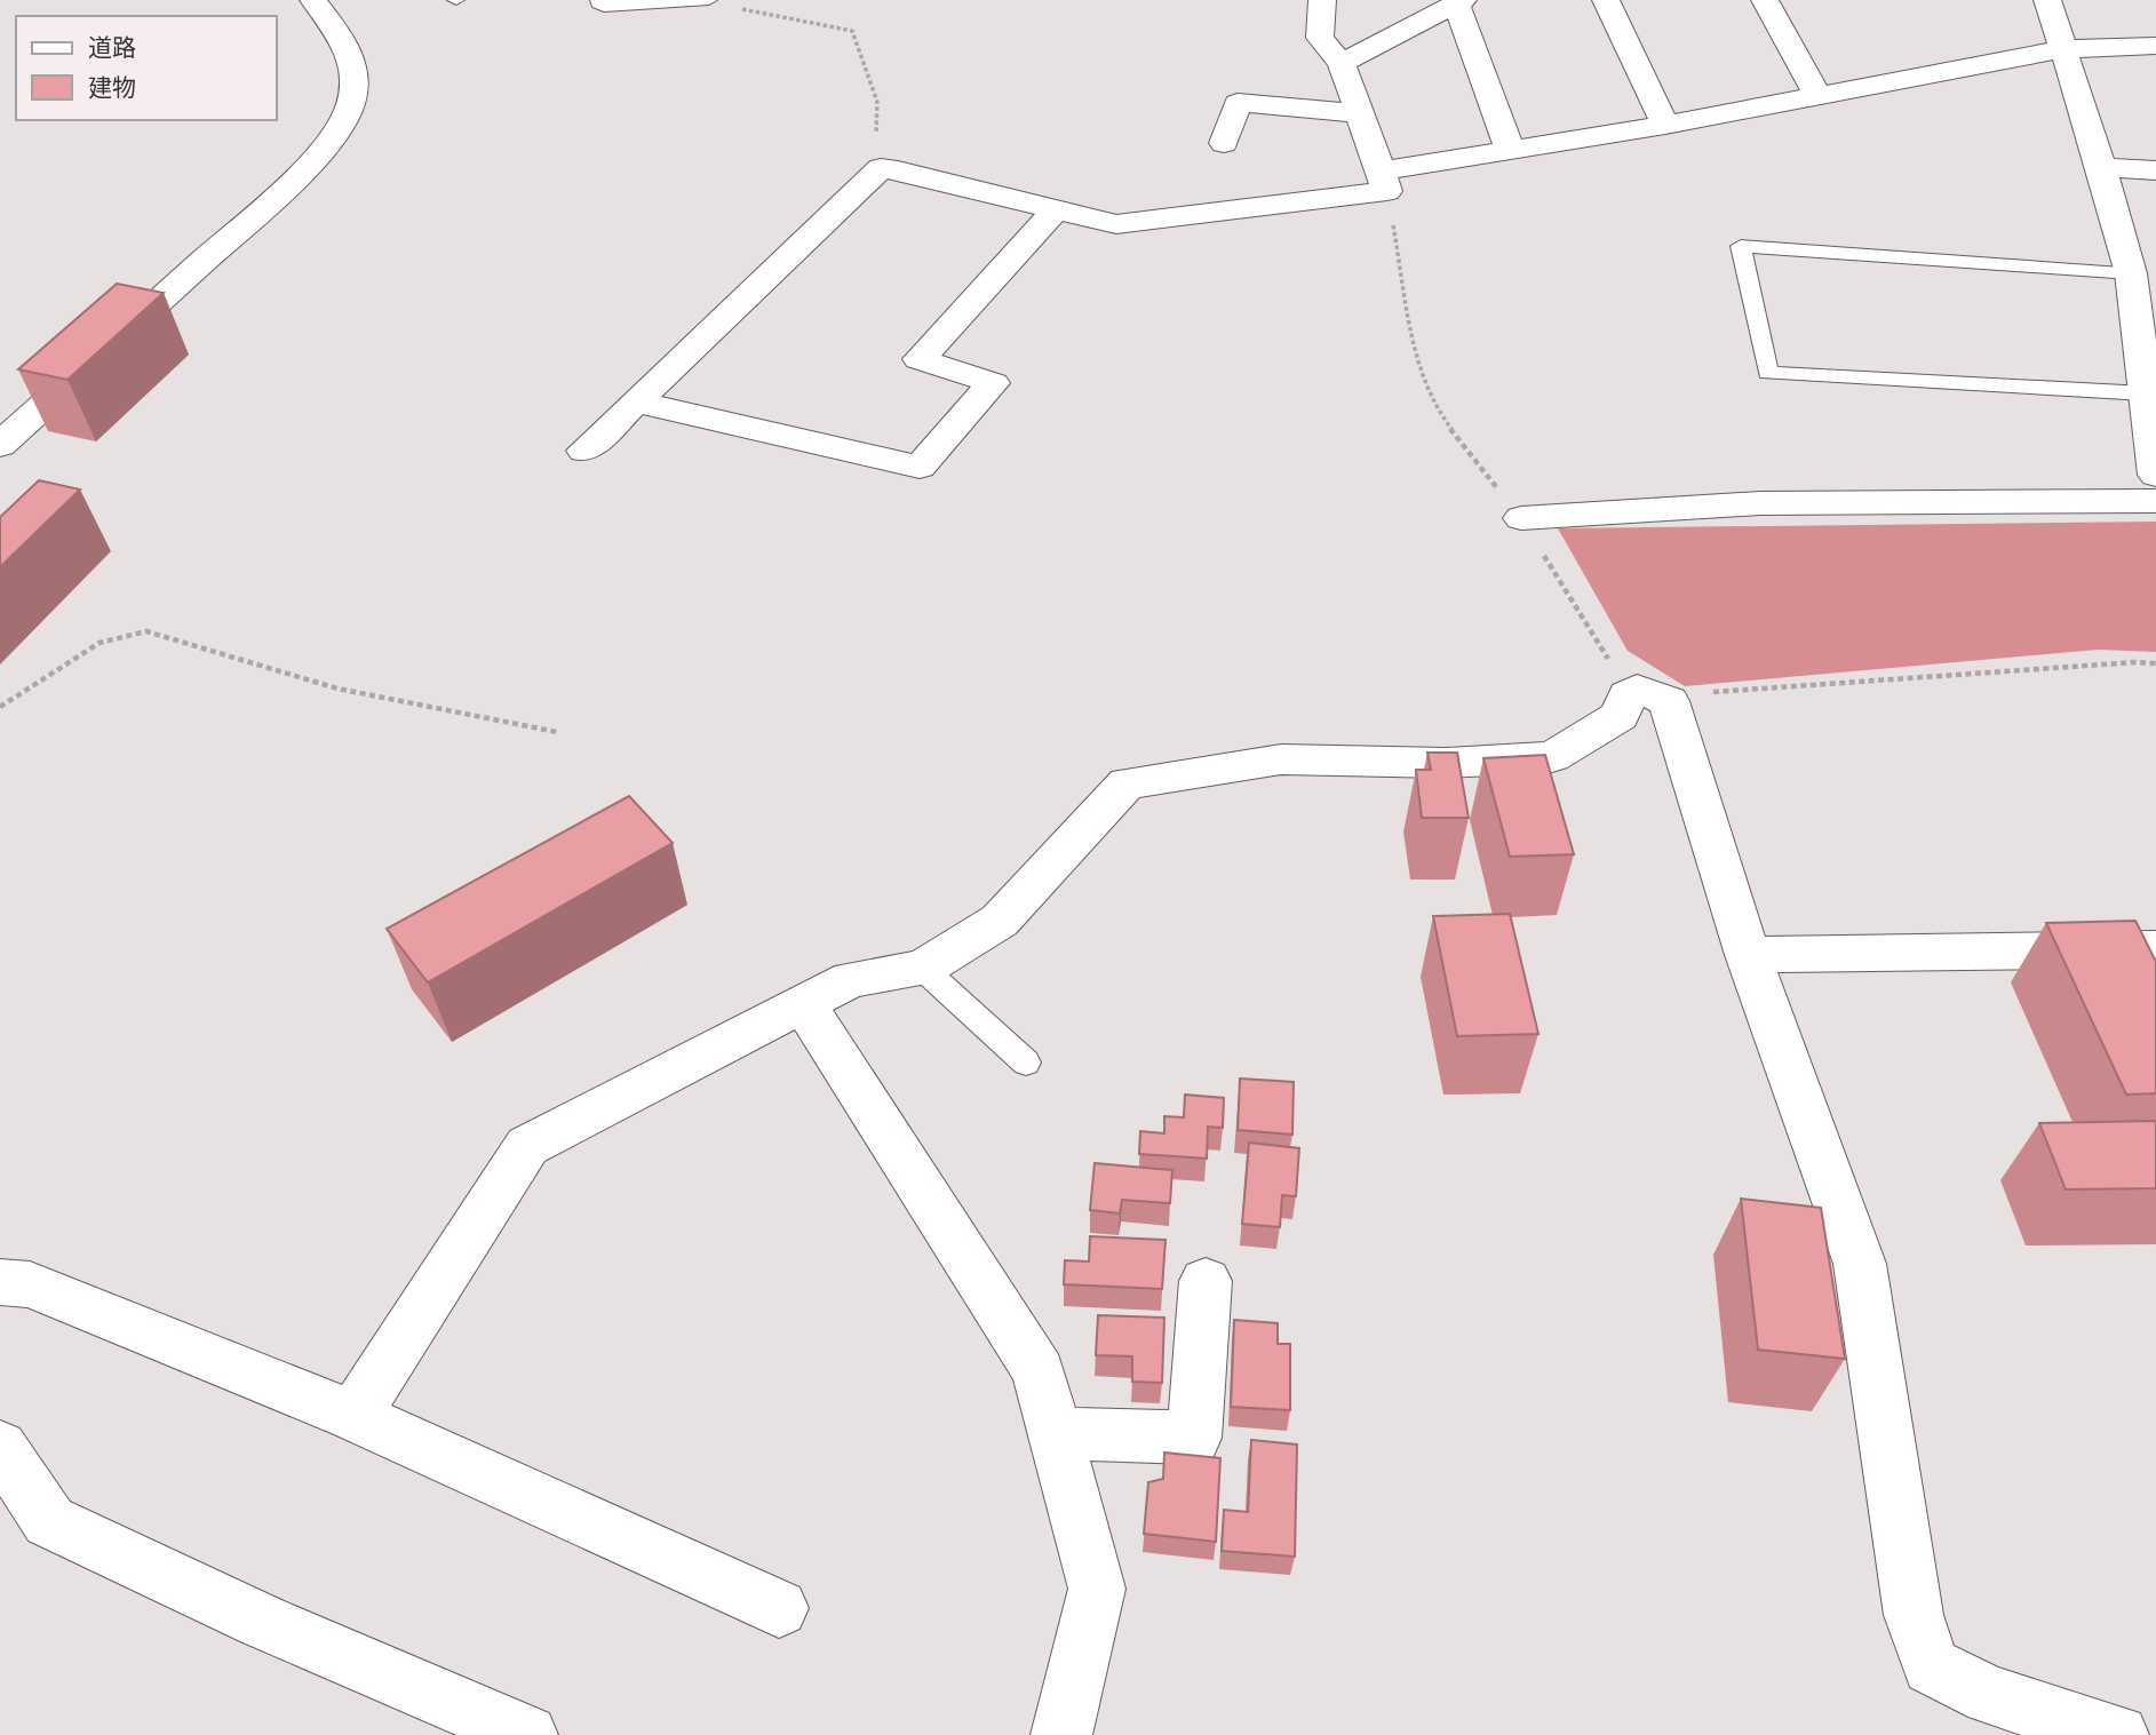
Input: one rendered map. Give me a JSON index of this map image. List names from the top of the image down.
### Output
{
  "legend": ["道路", "建物"]
}
